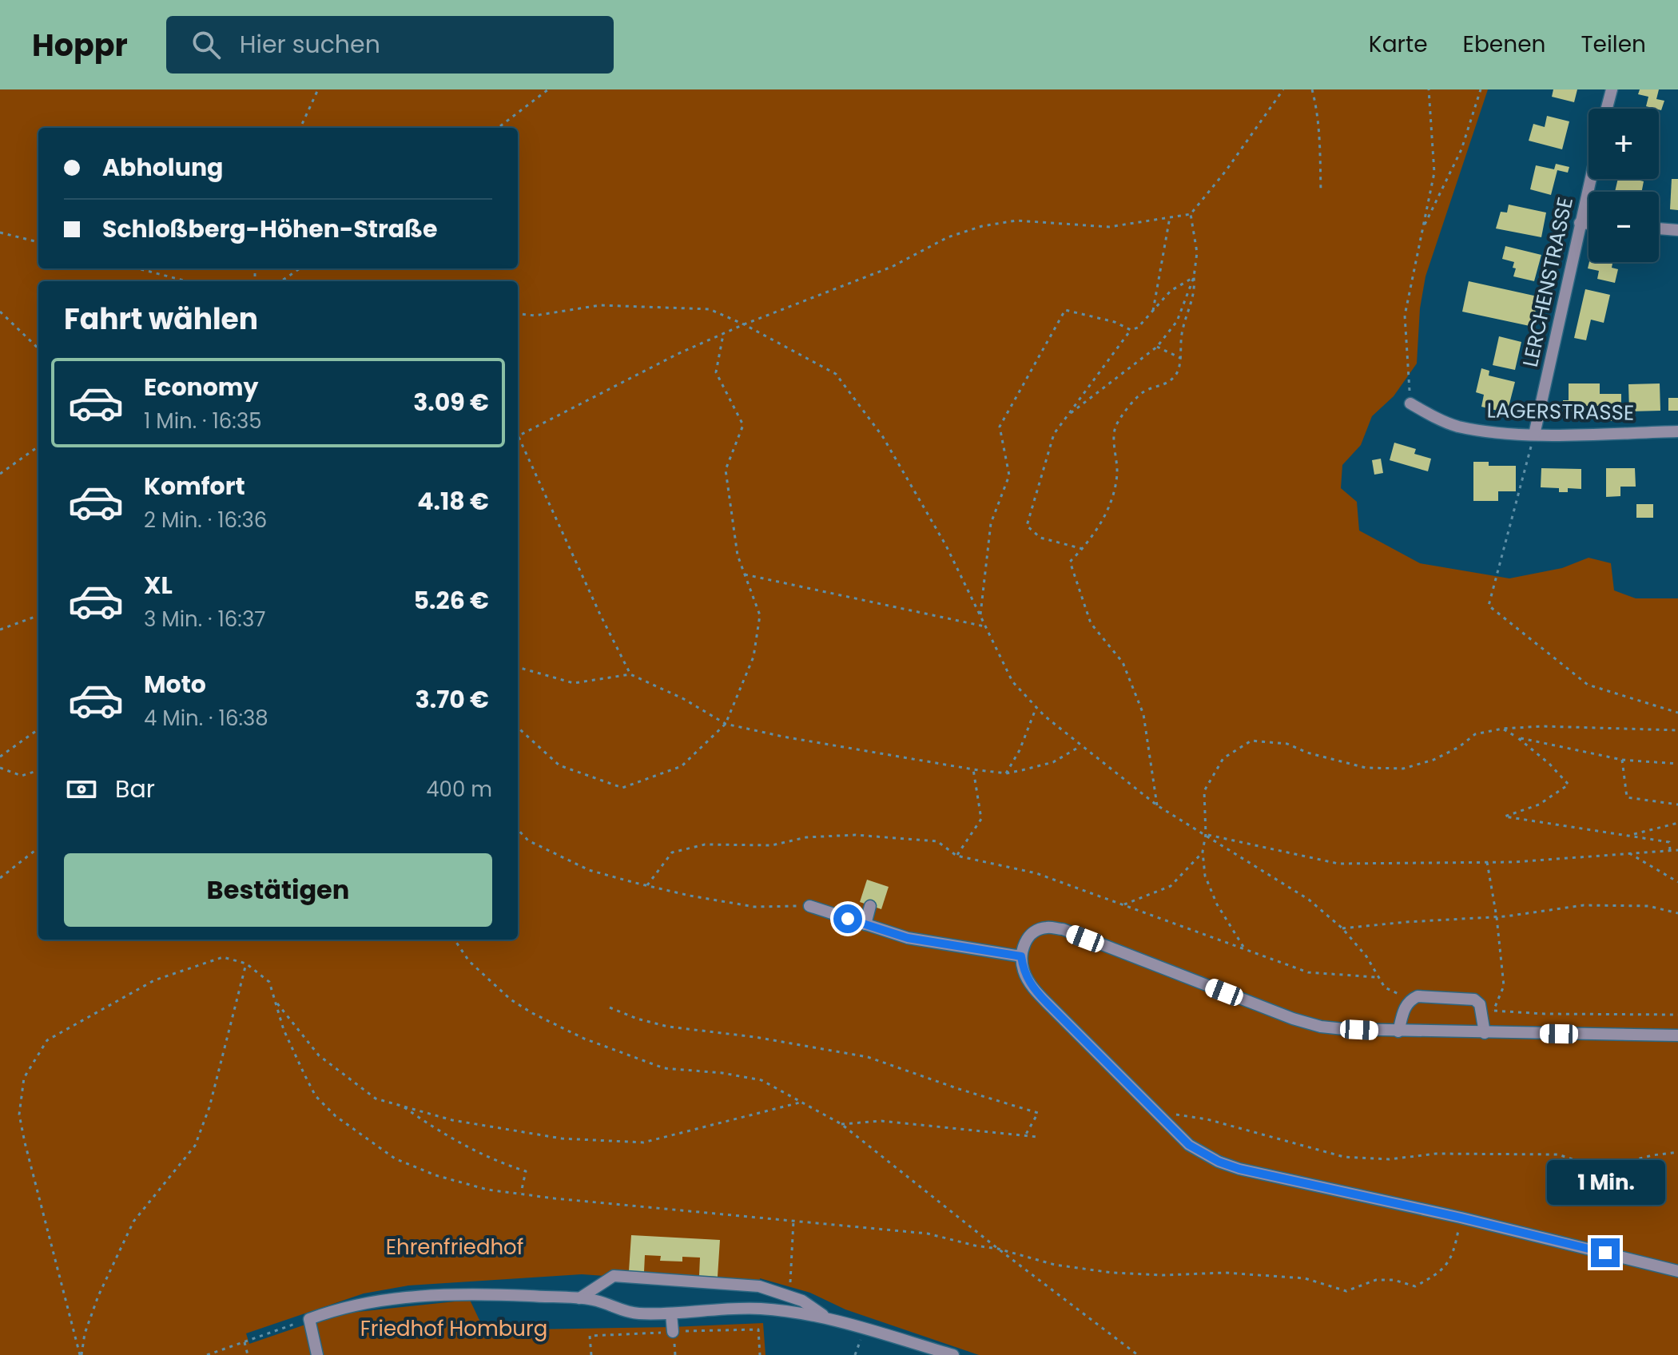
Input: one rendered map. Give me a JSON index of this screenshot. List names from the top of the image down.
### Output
{
  "streets": {
    "street": ["LERCHENSTRASSE", "LAGERSTRASSE"]
  },
  "crossings": [
    ["LERCHENSTRASSE", "LAGERSTRASSE"]
  ],
  "parks": ["Ehrenfriedhof", "Friedhof Homburg"],
  "page": {
    "header": "Hoppr",
    "search": "Hier suchen",
    "nav": ["Karte", "Ebenen", "Teilen"],
    "map_buttons": ["+", "−"],
    "banner": ["Abholung", "Schloßberg-Höhen-Straße"],
    "heading": "Fahrt wählen",
    "list": [
      {
        "name": "Economy",
        "note": "1 Min. · 16:35",
        "value": "3.09 €"
      },
      {
        "name": "Komfort",
        "note": "2 Min. · 16:36",
        "value": "4.18 €"
      },
      {
        "name": "XL",
        "note": "3 Min. · 16:37",
        "value": "5.26 €"
      },
      {
        "name": "Moto",
        "note": "4 Min. · 16:38",
        "value": "3.70 €"
      }
    ],
    "pay": ["Bar", "400 m"],
    "buttons": "Bestätigen",
    "bubble": "1 Min."
  }
}
